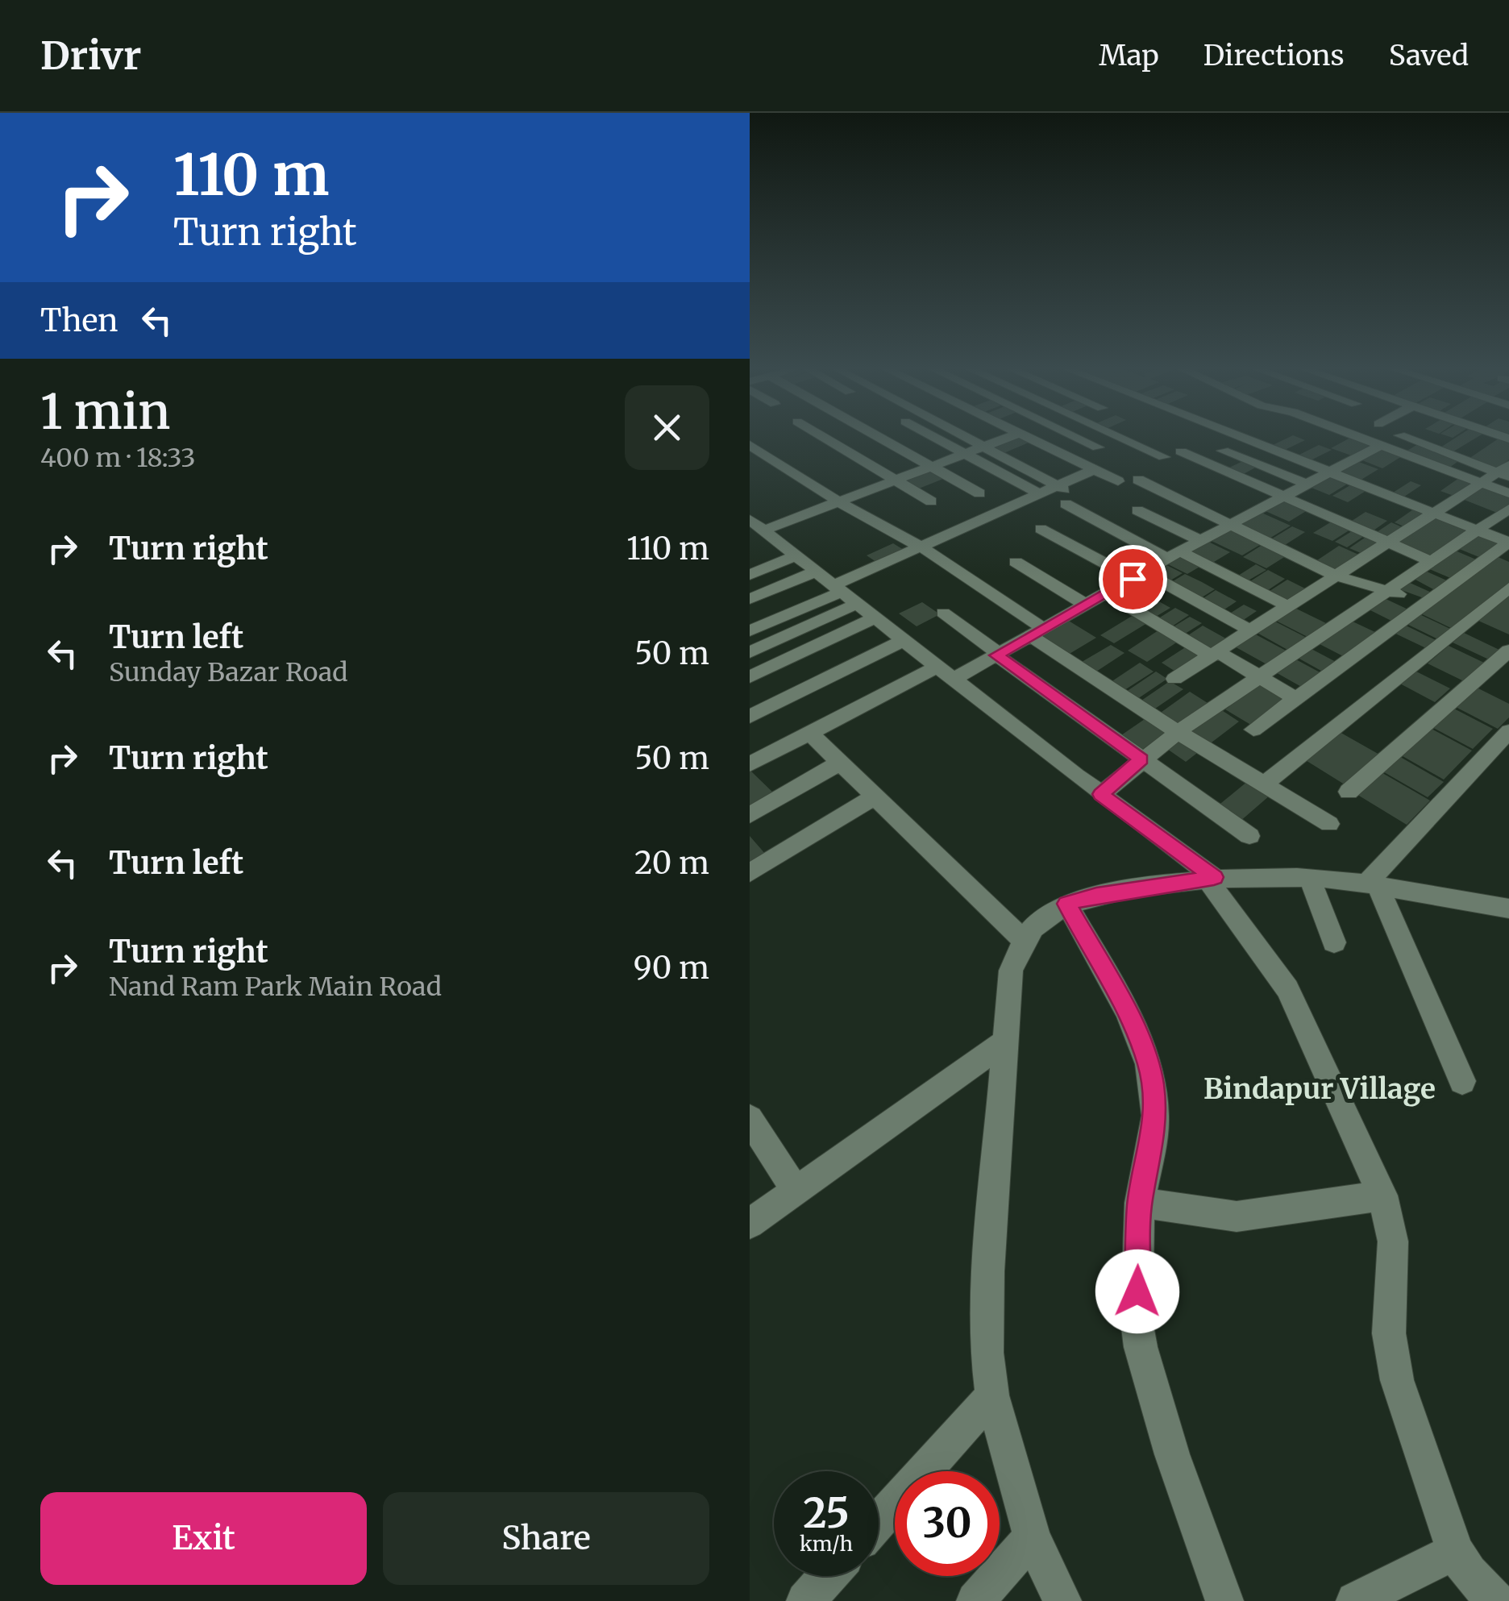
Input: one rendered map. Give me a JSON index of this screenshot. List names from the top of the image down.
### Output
{
  "districts": ["Bindapur Village"],
  "page": {
    "header": "Drivr",
    "nav": ["Map", "Directions", "Saved"],
    "turn": ["110 m", "Turn right"],
    "then": "Then",
    "heading": ["1 min", "400 m · 18:33"],
    "list": [
      {
        "name": "Turn right",
        "value": "110 m"
      },
      {
        "name": "Turn left",
        "note": "Sunday Bazar Road",
        "value": "50 m"
      },
      {
        "name": "Turn right",
        "value": "50 m"
      },
      {
        "name": "Turn left",
        "value": "20 m"
      },
      {
        "name": "Turn right",
        "note": "Nand Ram Park Main Road",
        "value": "90 m"
      }
    ],
    "speed": "25 km/h",
    "limit": "30",
    "buttons": ["Exit", "Share"]
  }
}
